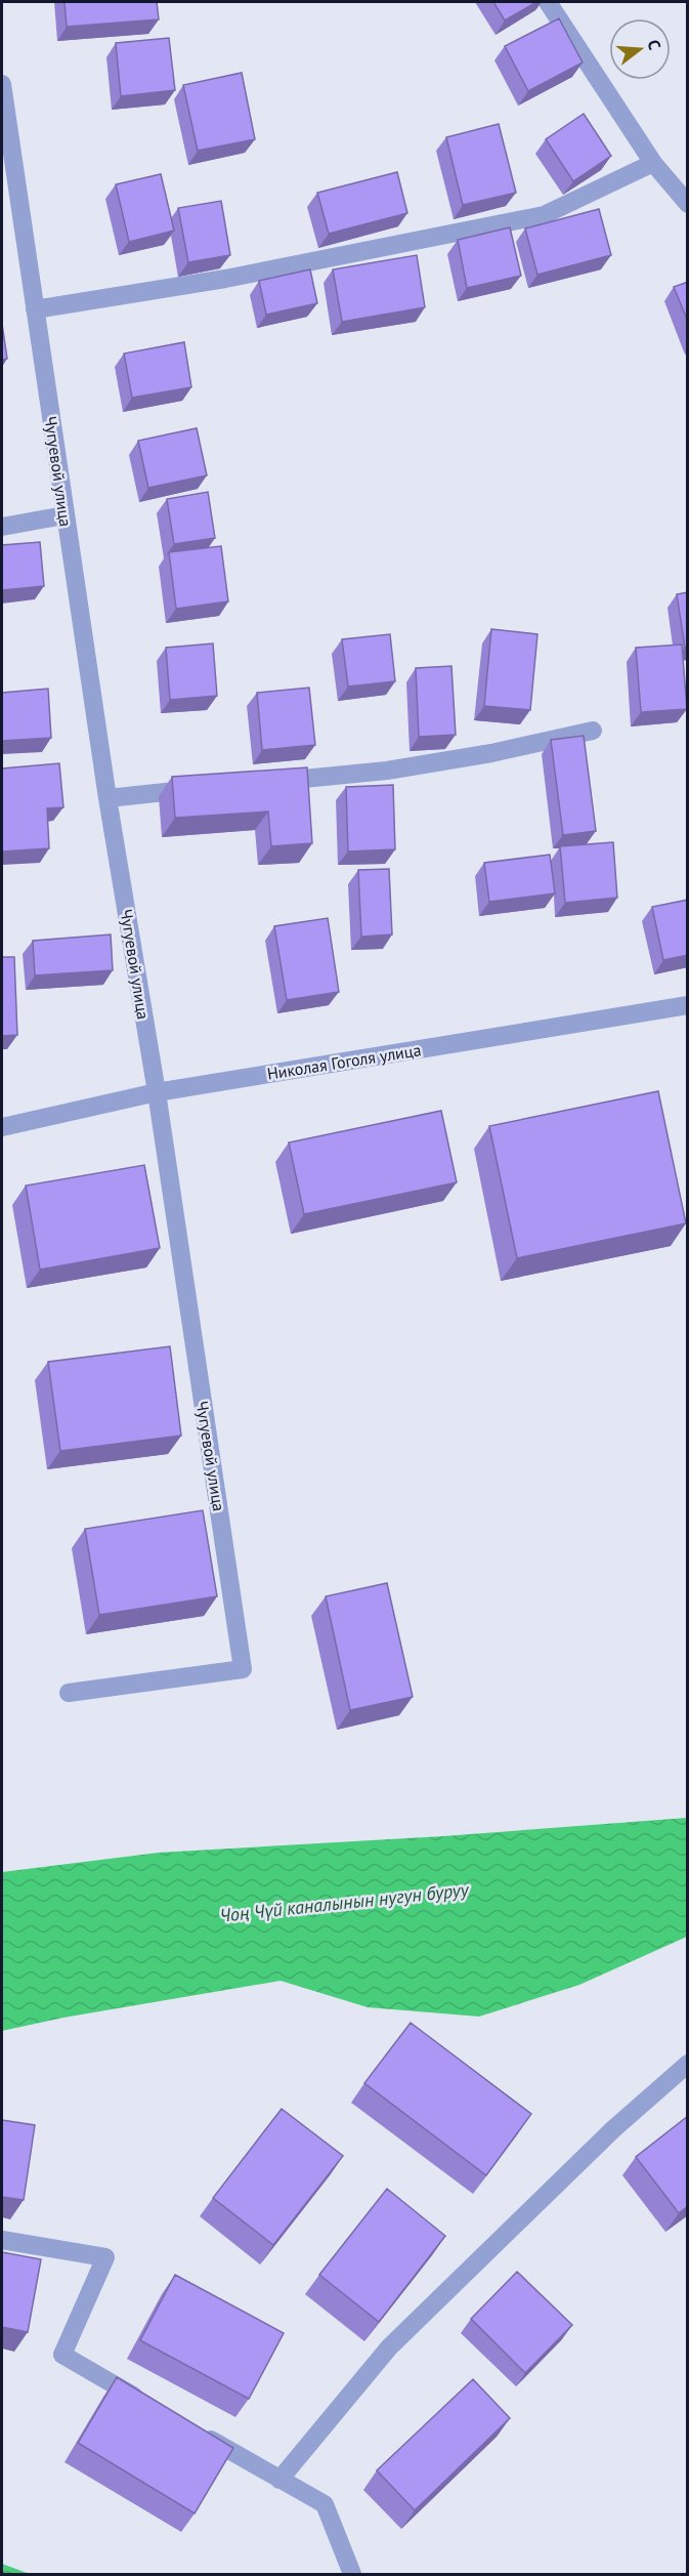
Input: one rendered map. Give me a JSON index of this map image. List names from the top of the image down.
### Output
{
  "streets": {
    "street": ["Чугуевой улица", "Николая Гоголя улица"]
  },
  "crossings": [
    ["Чугуевой улица", "Николая Гоголя улица"]
  ],
  "water": ["Чоң Чүй каналынын нугун буруу"],
  "north": "right"
}
